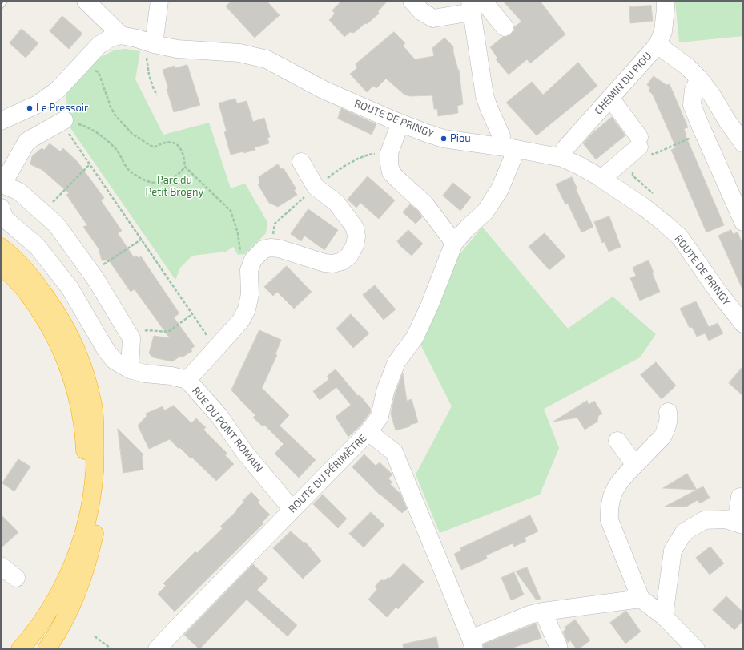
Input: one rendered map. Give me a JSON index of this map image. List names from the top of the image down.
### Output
{
  "streets": {
    "street": [
      "CHEMIN DU PIOU",
      "ROUTE DE PRINGY",
      "RUE DU PONT ROMAIN",
      "ROUTE DU PÉRIMÈTRE"
    ]
  },
  "crossings": [
    ["CHEMIN DU PIOU", "ROUTE DE PRINGY"],
    ["RUE DU PONT ROMAIN", "ROUTE DU PÉRIMÈTRE"]
  ],
  "parks": ["Parc du Petit Brogny"],
  "places": ["Le Pressoir", "Piou"]
}
